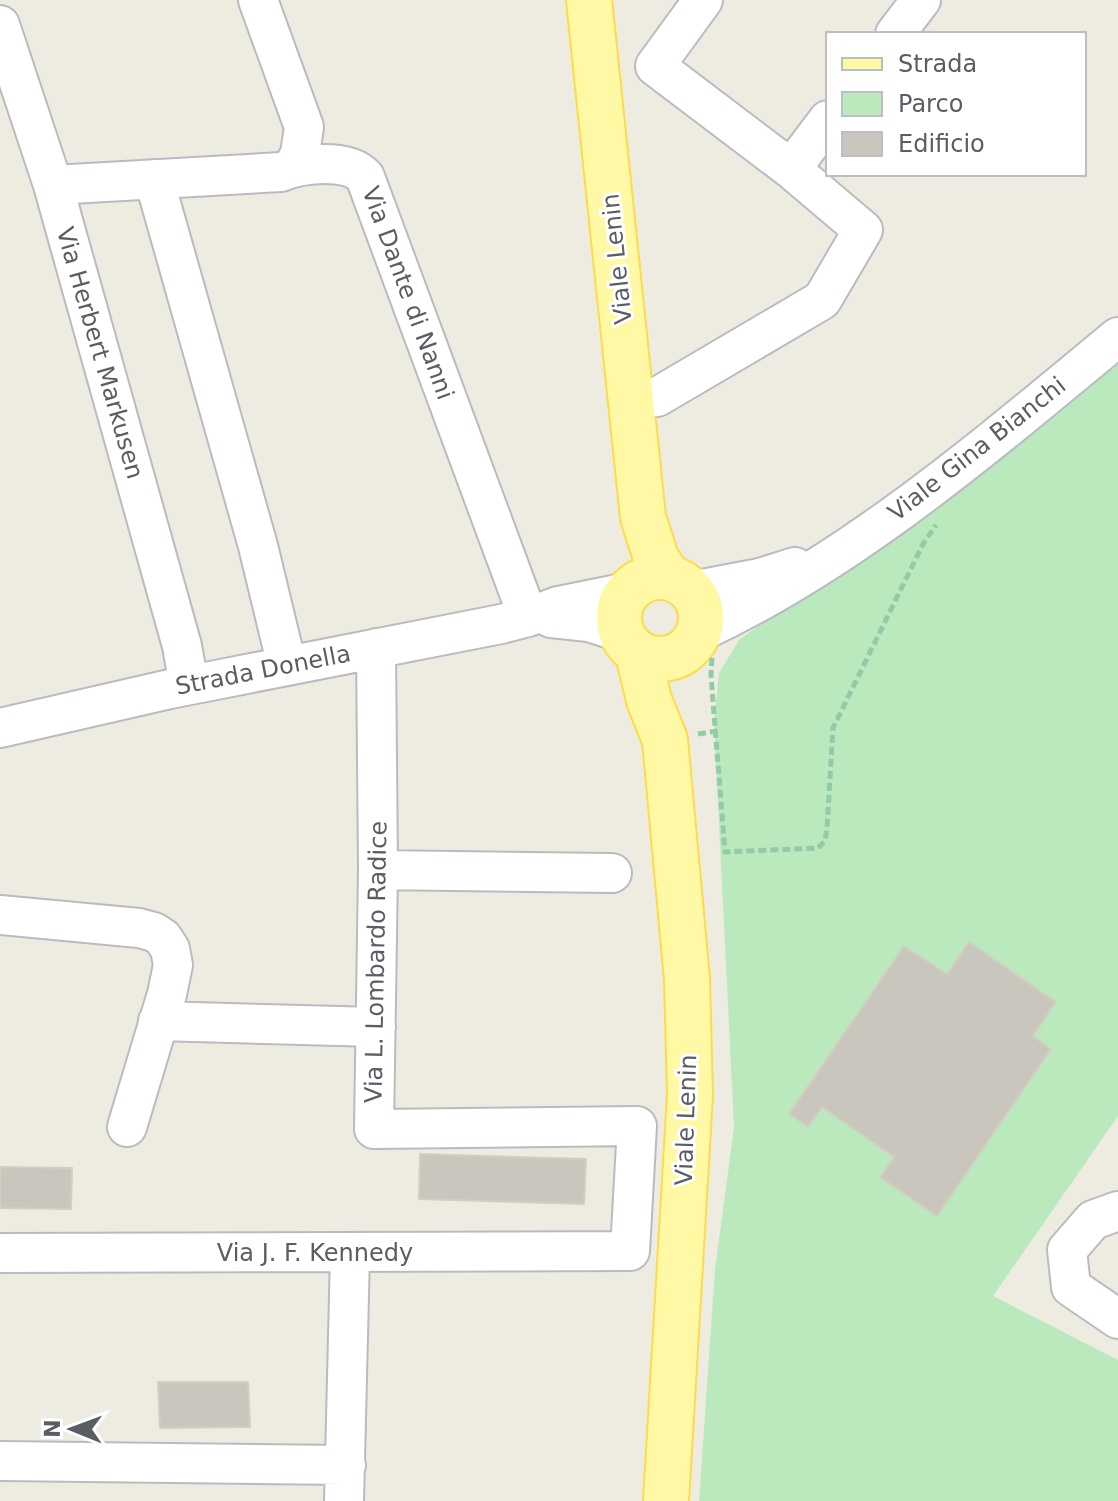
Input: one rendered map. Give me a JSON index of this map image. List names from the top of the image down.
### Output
{
  "streets": {
    "main road": ["Viale Lenin"],
    "street": [
      "Via Dante di Nanni",
      "Via Herbert Markusen",
      "Viale Gina Bianchi",
      "Strada Donella",
      "Via L. Lombardo Radice",
      "Via J. F. Kennedy"
    ]
  },
  "crossings": [
    ["Viale Lenin", "Viale Gina Bianchi"],
    ["Viale Lenin", "Strada Donella"],
    ["Via Dante di Nanni", "Via Herbert Markusen"],
    ["Via Dante di Nanni", "Strada Donella"],
    ["Via Herbert Markusen", "Strada Donella"],
    ["Viale Gina Bianchi", "Strada Donella"],
    ["Strada Donella", "Via L. Lombardo Radice"],
    ["Via L. Lombardo Radice", "Via J. F. Kennedy"]
  ],
  "legend": ["Strada", "Parco", "Edificio"],
  "north": "left"
}
